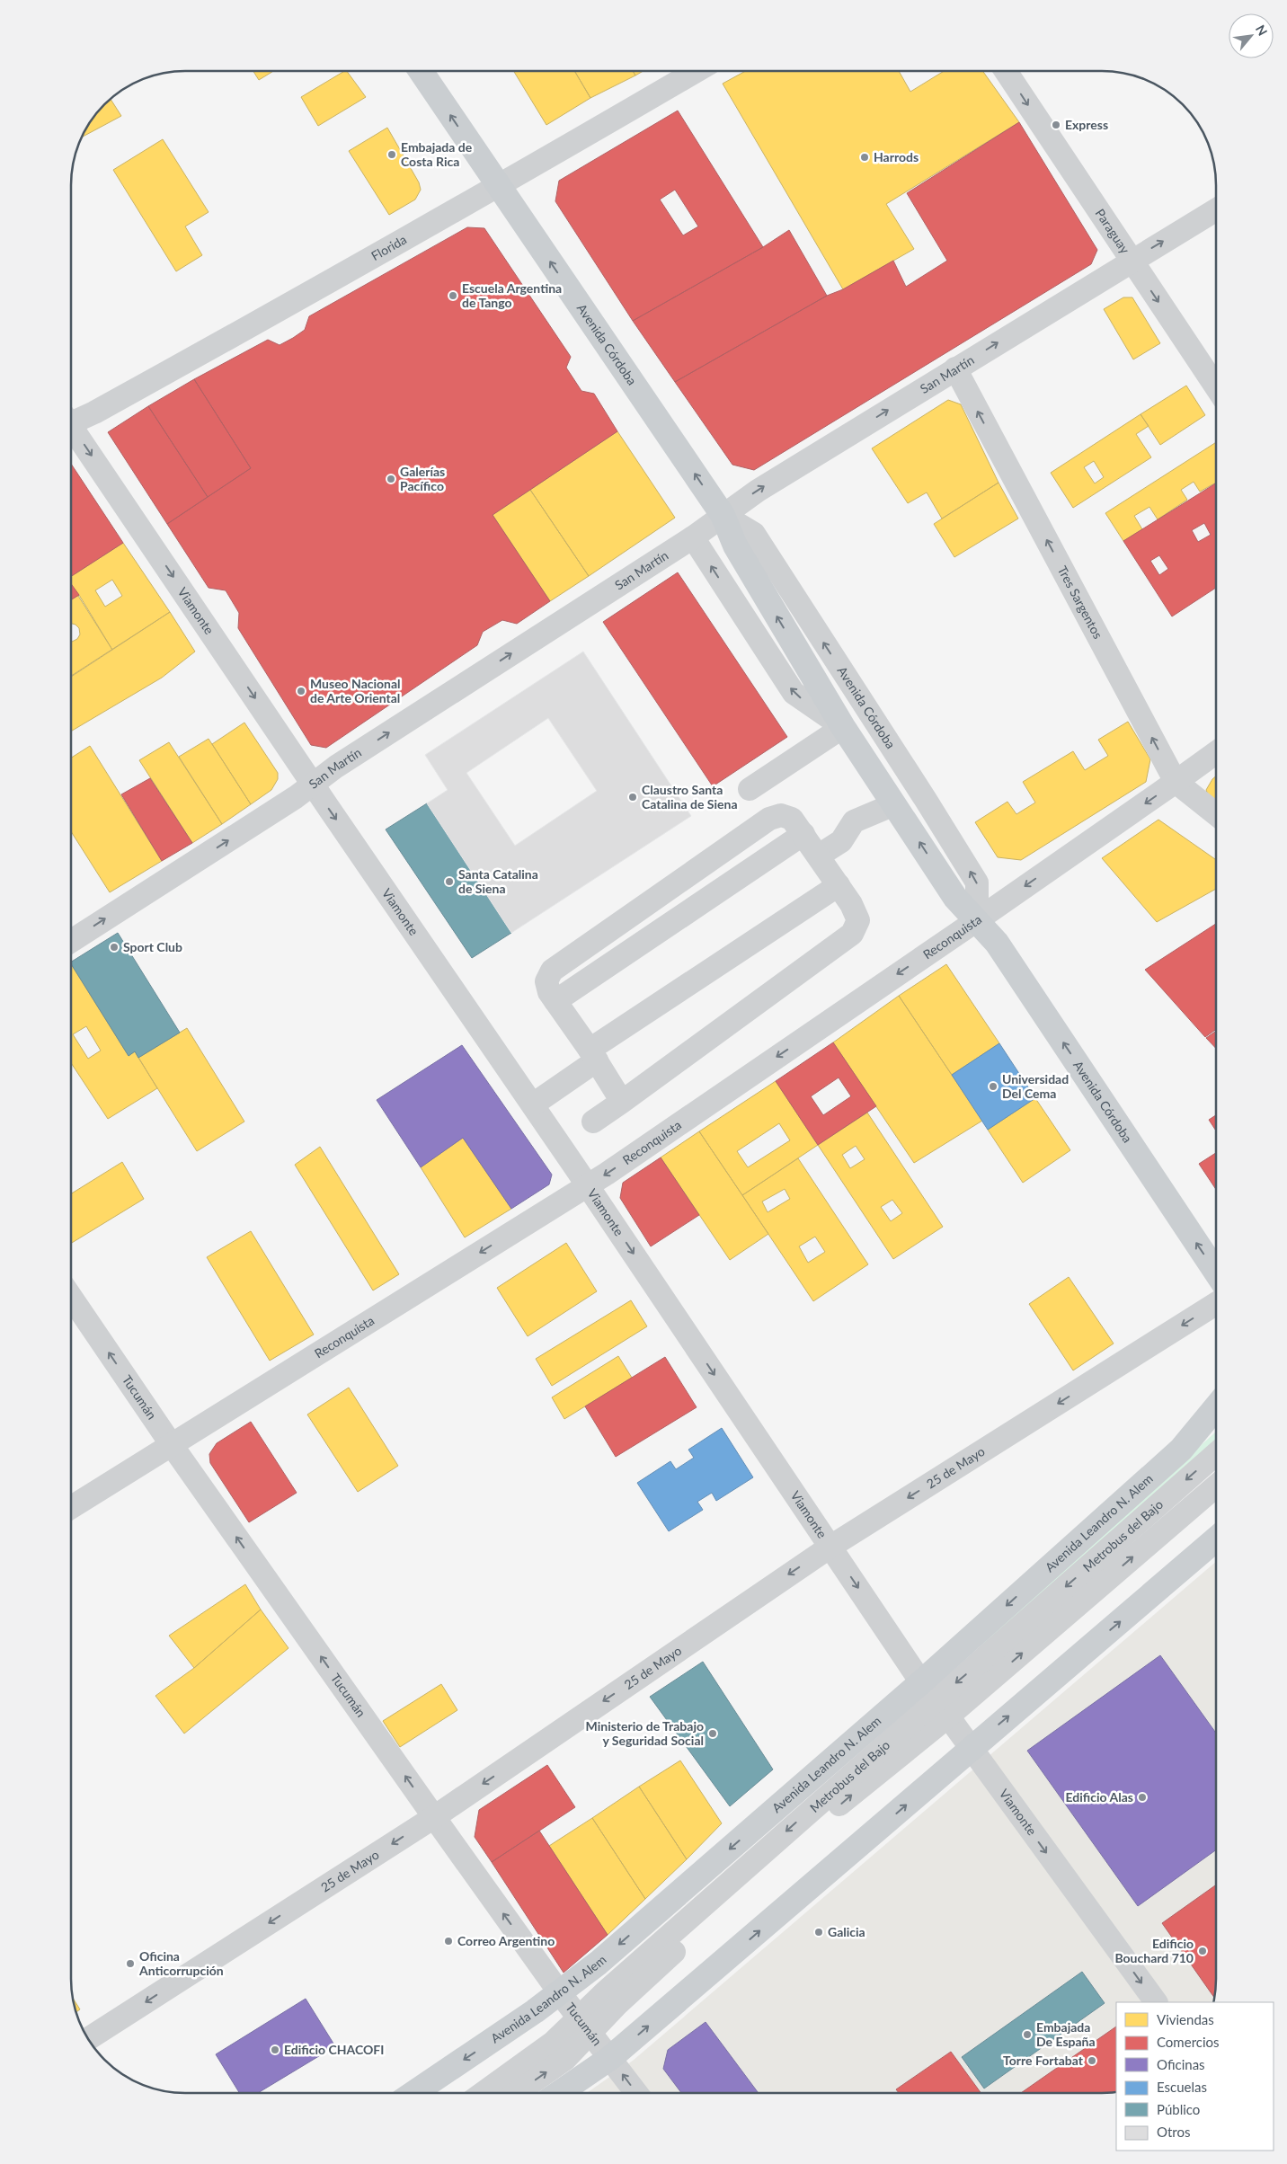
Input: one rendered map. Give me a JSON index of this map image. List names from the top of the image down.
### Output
{
  "streets": {
    "main road": ["Avenida Córdoba", "Avenida Leandro N. Alem"],
    "street": [
      "Paraguay",
      "Florida",
      "San Martín",
      "Tres Sargentos",
      "Viamonte",
      "Reconquista",
      "Tucumán",
      "25 de Mayo",
      "Metrobus del Bajo"
    ]
  },
  "crossings": [
    ["Paraguay", "San Martín"],
    ["Florida", "Avenida Córdoba"],
    ["Avenida Córdoba", "San Martín"],
    ["Avenida Córdoba", "Reconquista"],
    ["San Martín", "Tres Sargentos"],
    ["San Martín", "Viamonte"],
    ["Tres Sargentos", "Reconquista"],
    ["Viamonte", "Reconquista"],
    ["Viamonte", "25 de Mayo"],
    ["Viamonte", "Avenida Leandro N. Alem"],
    ["Viamonte", "Metrobus del Bajo"],
    ["Reconquista", "Tucumán"],
    ["Tucumán", "25 de Mayo"],
    ["Tucumán", "Avenida Leandro N. Alem"],
    ["Tucumán", "Metrobus del Bajo"],
    ["Avenida Leandro N. Alem", "Metrobus del Bajo"]
  ],
  "one_way": [
    "Paraguay",
    "Avenida Córdoba",
    "San Martín",
    "Tres Sargentos",
    "Viamonte",
    "Tucumán",
    "25 de Mayo"
  ],
  "places": [
    "Express",
    "Embajada de Costa Rica",
    "Harrods",
    "Escuela Argentina de Tango",
    "Galerías Pacífico",
    "Museo Nacional de Arte Oriental",
    "Claustro Santa Catalina de Siena",
    "Santa Catalina de Siena",
    "Sport Club",
    "Universidad Del Cema",
    "Ministerio de Trabajo y Seguridad Social",
    "Edificio Alas",
    "Galicia",
    "Correo Argentino",
    "Edificio Bouchard 710",
    "Oficina Anticorrupción",
    "Embajada De España",
    "Edificio CHACOFI",
    "Torre Fortabat"
  ],
  "legend": [
    "Viviendas",
    "Comercios",
    "Oficinas",
    "Escuelas",
    "Público",
    "Otros"
  ],
  "north": "top right"
}
